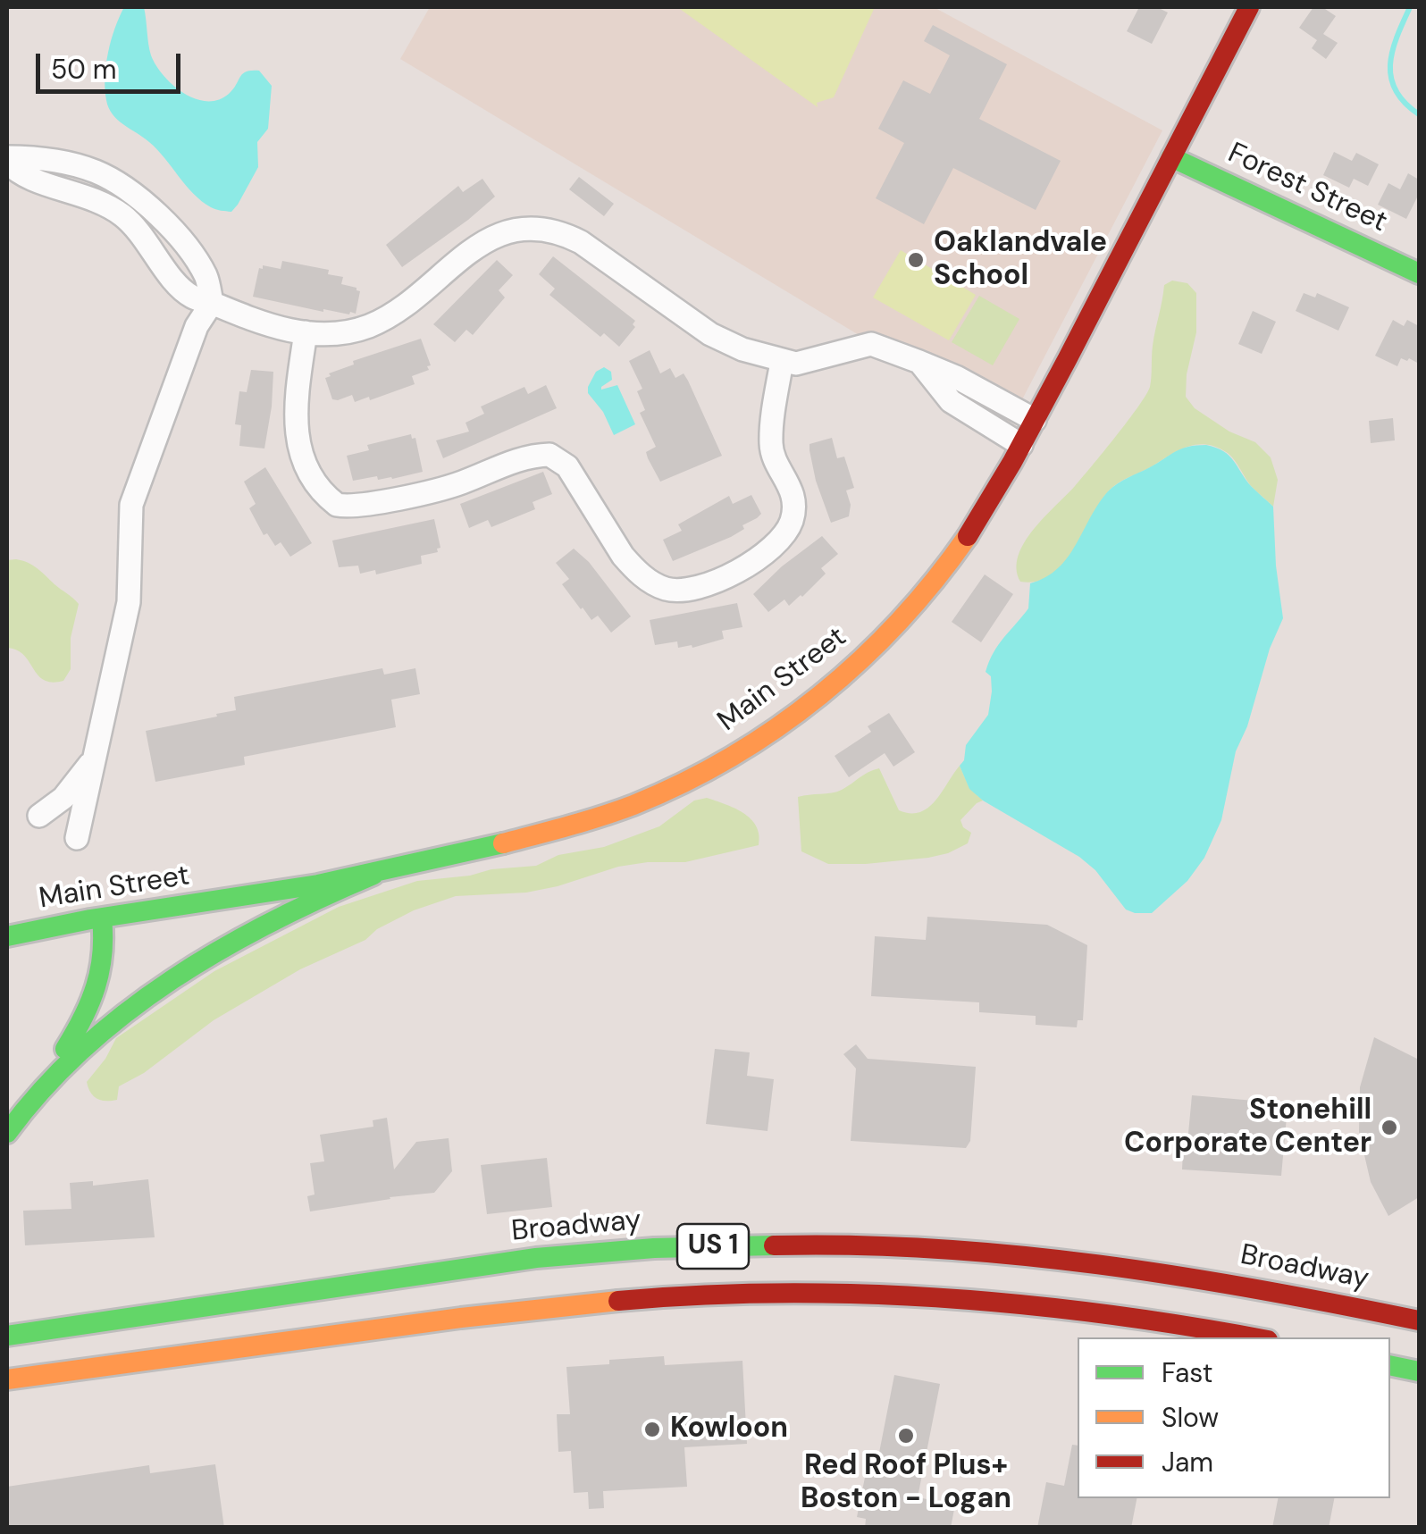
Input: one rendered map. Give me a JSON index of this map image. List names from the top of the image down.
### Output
{
  "streets": {
    "main road": [
      "Forest Street",
      "Main Street",
      "Broadway",
      "US 1"
    ]
  },
  "crossings": [
    ["Forest Street", "Main Street"]
  ],
  "places": [
    "Oaklandvale School",
    "Stonehill Corporate Center",
    "Kowloon",
    "Red Roof Plus+ Boston - Logan"
  ],
  "legend": ["Fast", "Slow", "Jam"],
  "scale_bar": "50 m"
}
